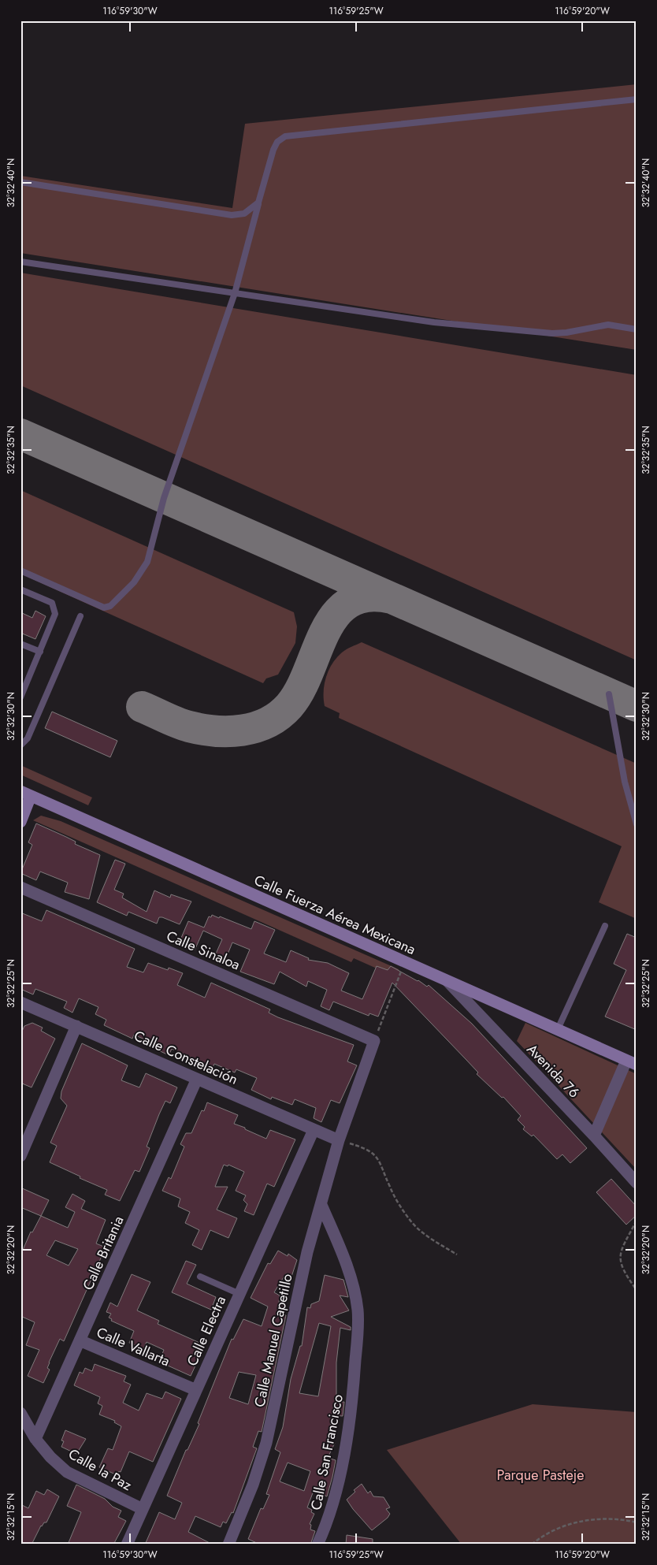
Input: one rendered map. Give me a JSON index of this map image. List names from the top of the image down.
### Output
{
  "streets": {
    "main road": ["Calle Fuerza Aérea Mexicana"],
    "street": [
      "Calle Sinaloa",
      "Calle Constelación",
      "Avenida 76",
      "Calle Britania",
      "Calle Electra",
      "Calle Manuel Capetillo",
      "Calle Vallarta",
      "Calle San Francisco",
      "Calle la Paz"
    ]
  },
  "crossings": [
    ["Calle Fuerza Aérea Mexicana", "Avenida 76"],
    ["Calle Constelación", "Calle Britania"],
    ["Calle Constelación", "Calle Electra"],
    ["Calle Constelación", "Calle Manuel Capetillo"],
    ["Calle Britania", "Calle Vallarta"],
    ["Calle Britania", "Calle la Paz"],
    ["Calle Electra", "Calle Vallarta"],
    ["Calle Electra", "Calle la Paz"],
    ["Calle Manuel Capetillo", "Calle San Francisco"]
  ],
  "parks": ["Parque Pasteje"],
  "coordinates": [
    "116°59'30\"W",
    "116°59'25\"W",
    "116°59'20\"W",
    "32°32'40\"N",
    "32°32'35\"N",
    "32°32'30\"N",
    "32°32'25\"N",
    "32°32'20\"N",
    "32°32'15\"N"
  ]
}
